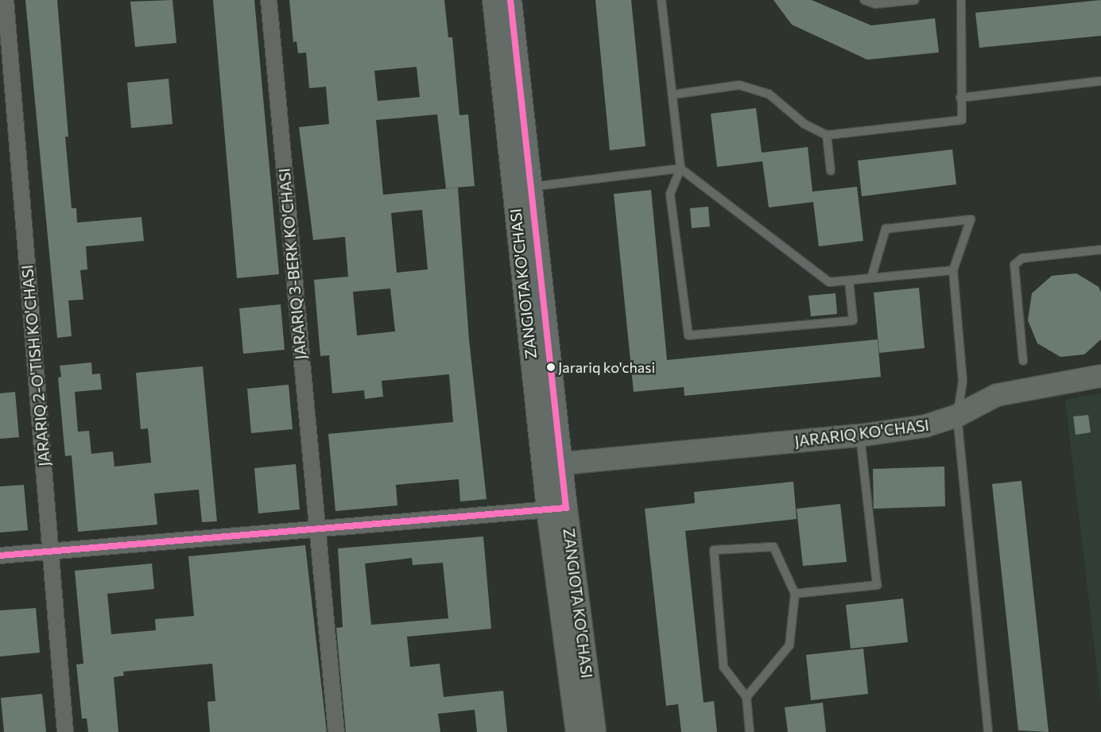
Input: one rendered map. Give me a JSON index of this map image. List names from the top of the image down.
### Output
{
  "streets": {
    "main road": ["ZANGIOTA KO'CHASI", "JARARIQ KO'CHASI"],
    "street": ["JARARIQ 3-BERK KO'CHASI", "JARARIQ 2-O'TISH KO'CHASI"]
  },
  "crossings": [
    ["ZANGIOTA KO'CHASI", "JARARIQ KO'CHASI"]
  ],
  "places": ["Jarariq ko'chasi"]
}
